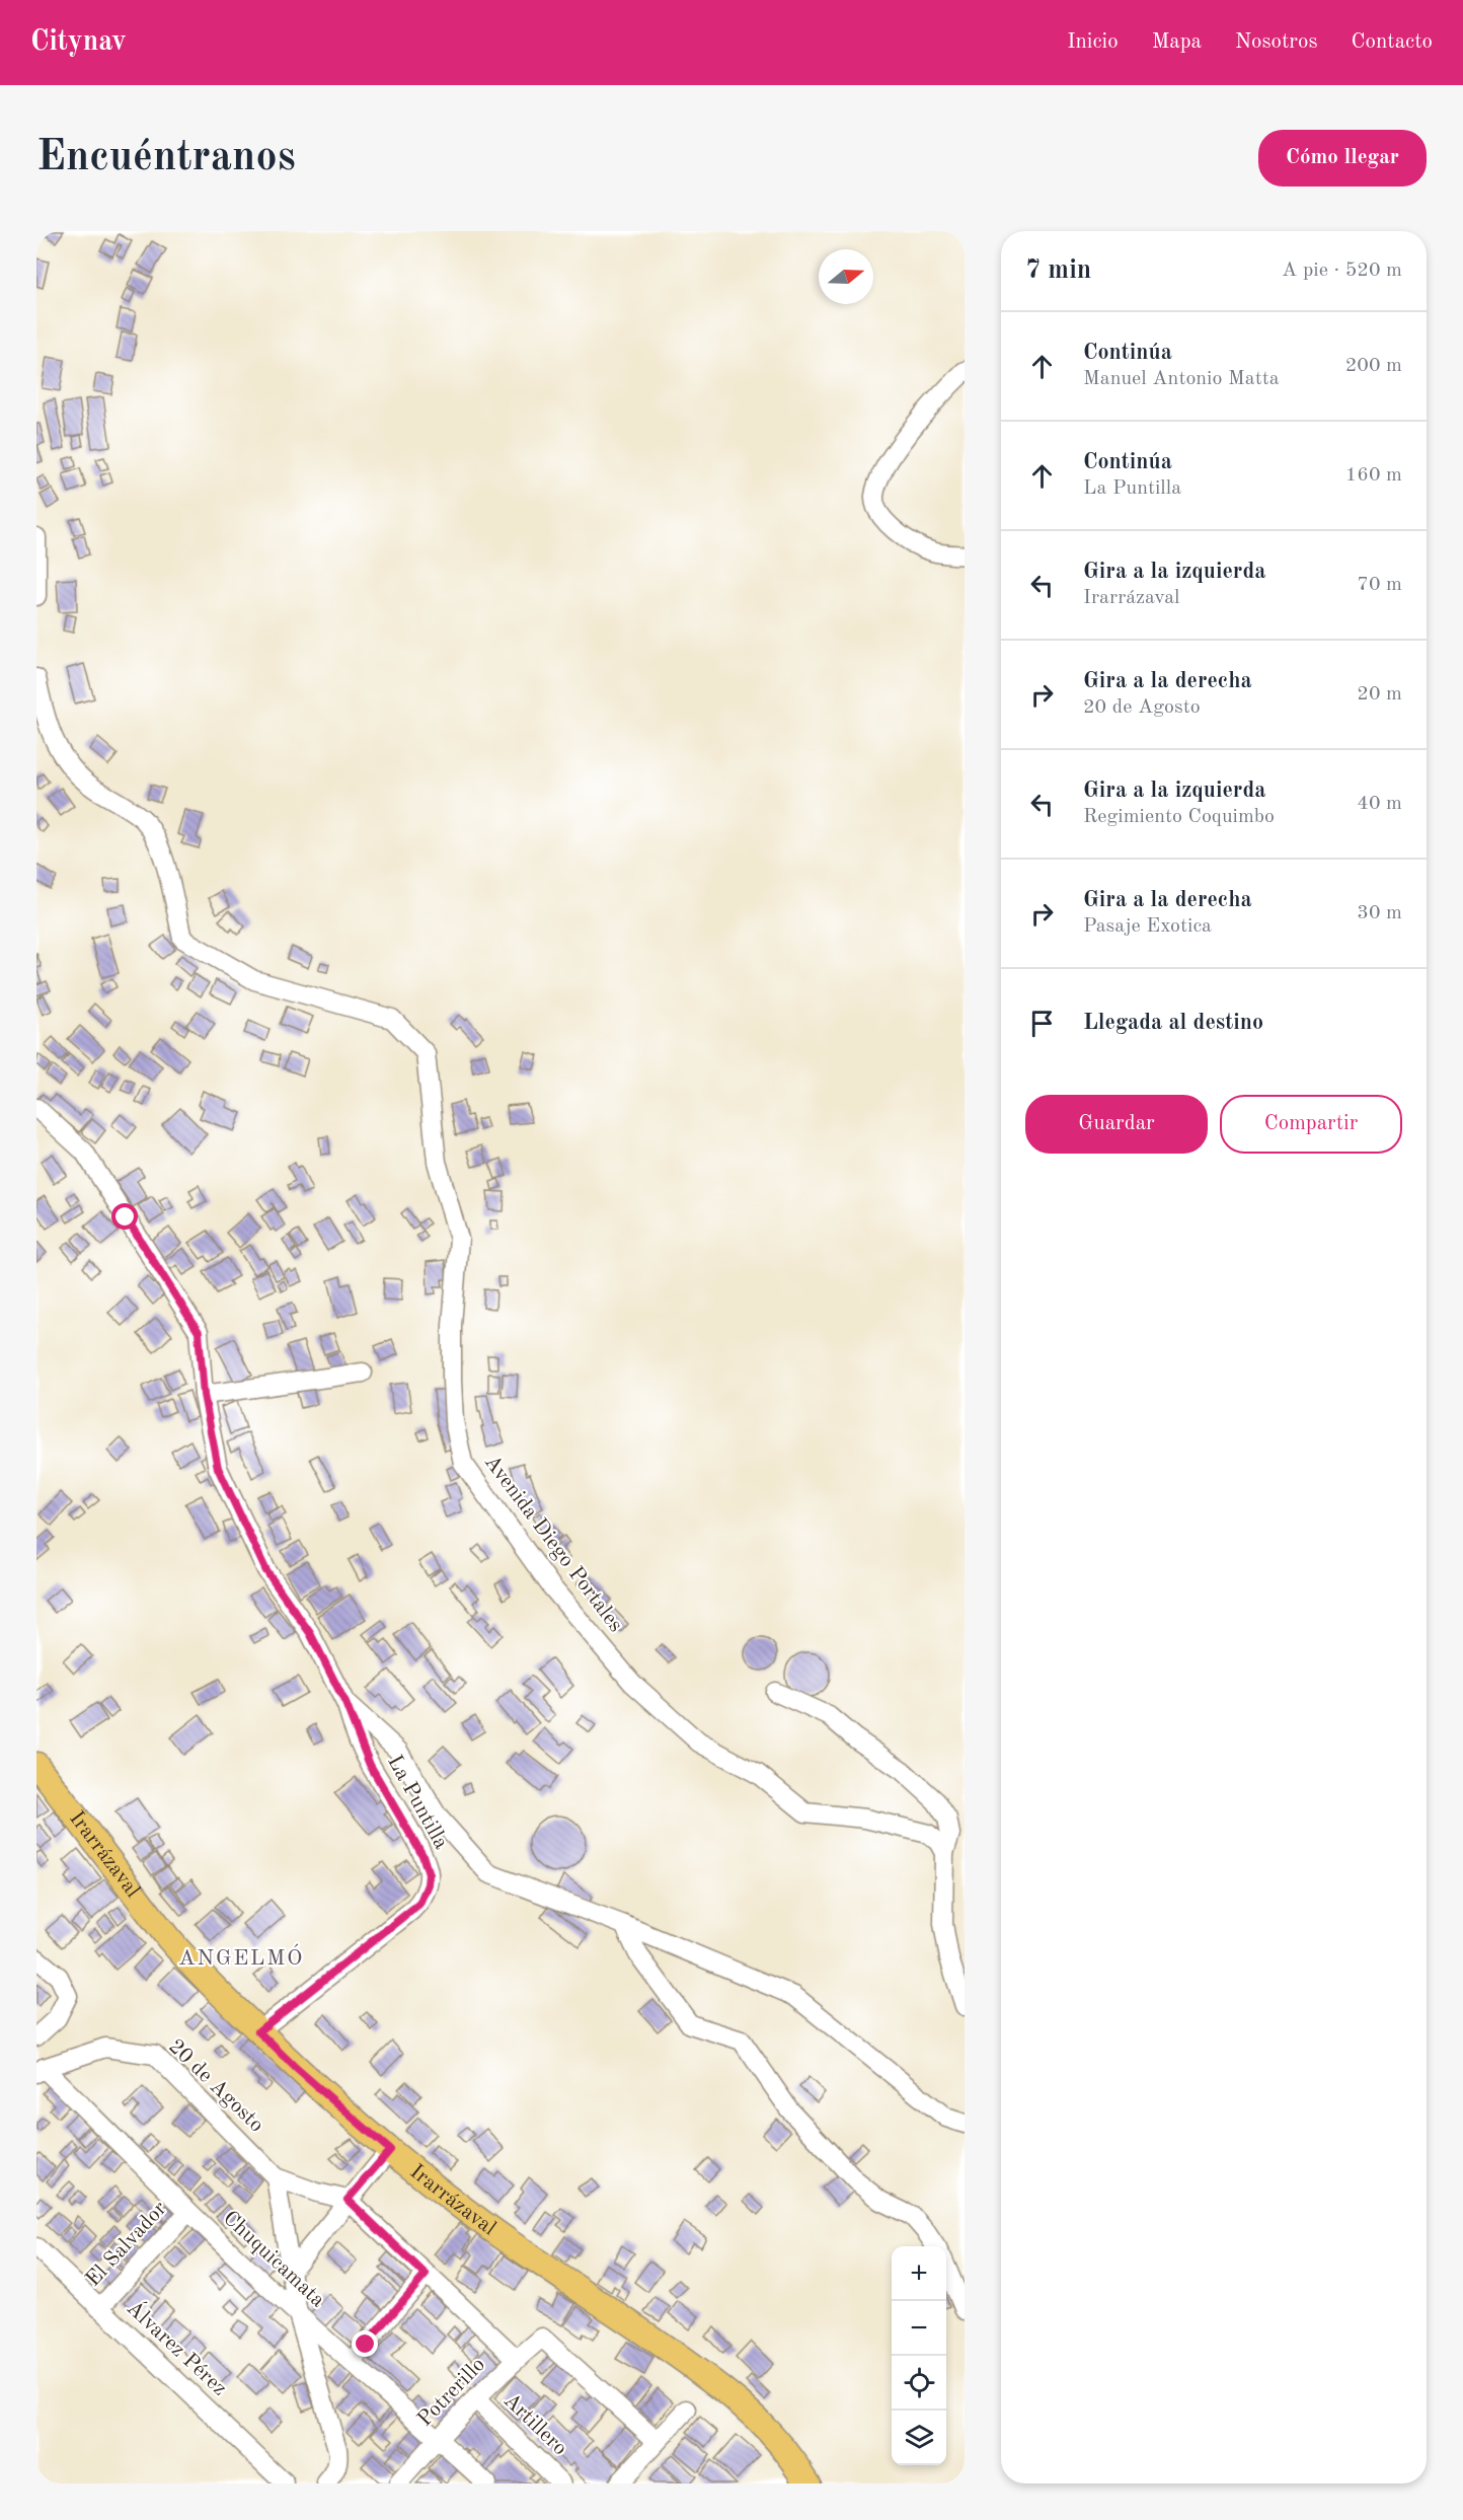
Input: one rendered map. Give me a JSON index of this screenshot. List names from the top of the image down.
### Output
{
  "streets": {
    "main road": ["Irarrázaval"],
    "street": [
      "Avenida Diego Portales",
      "La Puntilla",
      "20 de Agosto",
      "El Salvador",
      "Chuquicamata",
      "Álvarez Pérez",
      "Potrerillo",
      "Artillero"
    ]
  },
  "crossings": [
    ["La Puntilla", "Irarrázaval"],
    ["20 de Agosto", "Chuquicamata"],
    ["El Salvador", "Chuquicamata"],
    ["El Salvador", "Álvarez Pérez"],
    ["Chuquicamata", "Potrerillo"],
    ["Potrerillo", "Artillero"]
  ],
  "districts": ["ANGELMÓ"],
  "north": "right",
  "page": {
    "header": "Citynav",
    "nav": [
      "Inicio",
      "Mapa",
      "Nosotros",
      "Contacto"
    ],
    "buttons": [
      "Cómo llegar",
      ["Guardar", "Compartir"]
    ],
    "title": "Encuéntranos",
    "heading": ["7 min", "A pie · 520 m"],
    "list": [
      ["Continúa", "Manuel Antonio Matta", "200 m"],
      ["Continúa", "La Puntilla", "160 m"],
      ["Gira a la izquierda", "Irarrázaval", "70 m"],
      ["Gira a la derecha", "20 de Agosto", "20 m"],
      ["Gira a la izquierda", "Regimiento Coquimbo", "40 m"],
      ["Gira a la derecha", "Pasaje Exotica", "30 m"],
      "Llegada al destino"
    ],
    "map_buttons": ["+", "−"]
  }
}
